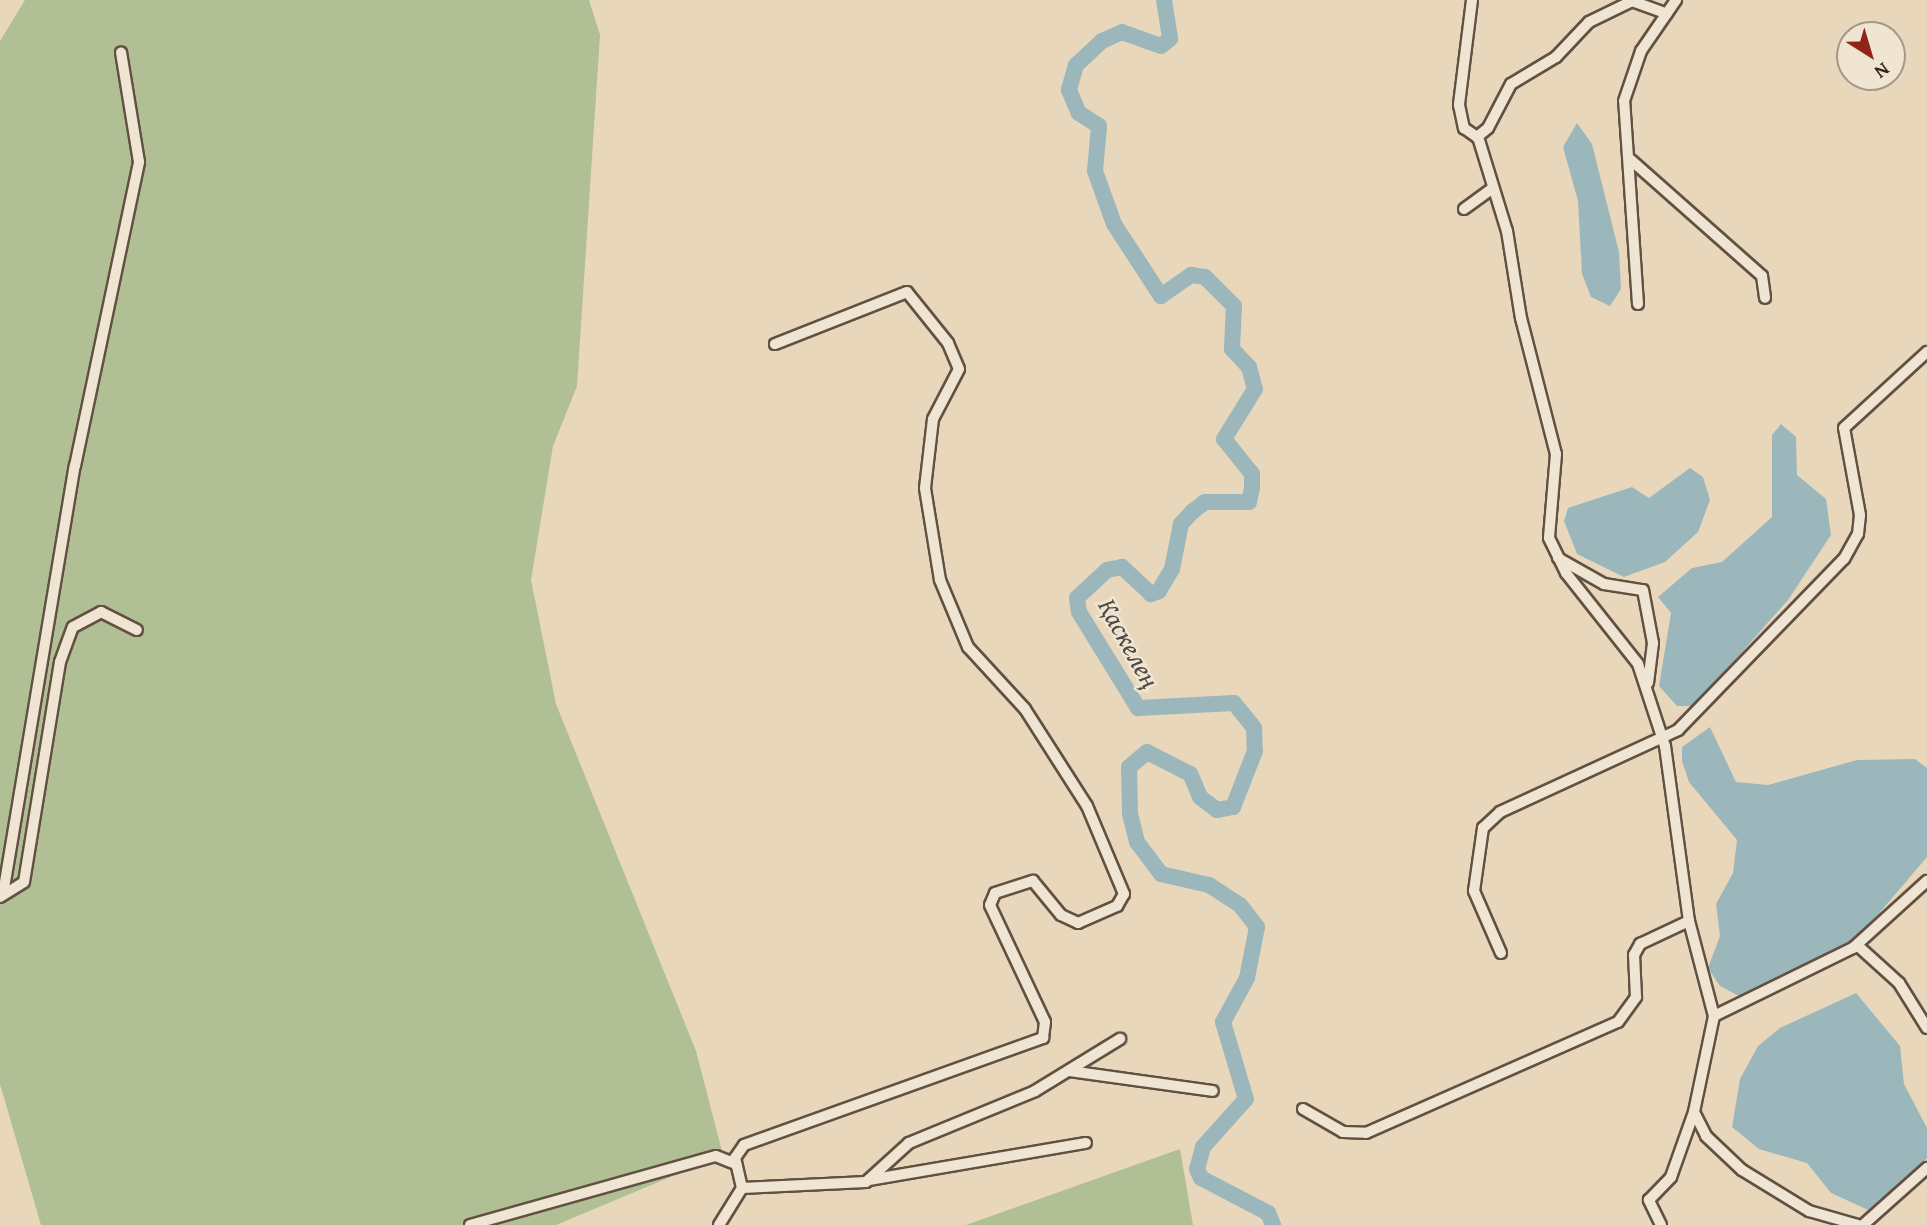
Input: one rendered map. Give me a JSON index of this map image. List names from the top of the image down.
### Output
{
  "water": ["Қаскелең"],
  "north": "bottom right"
}
